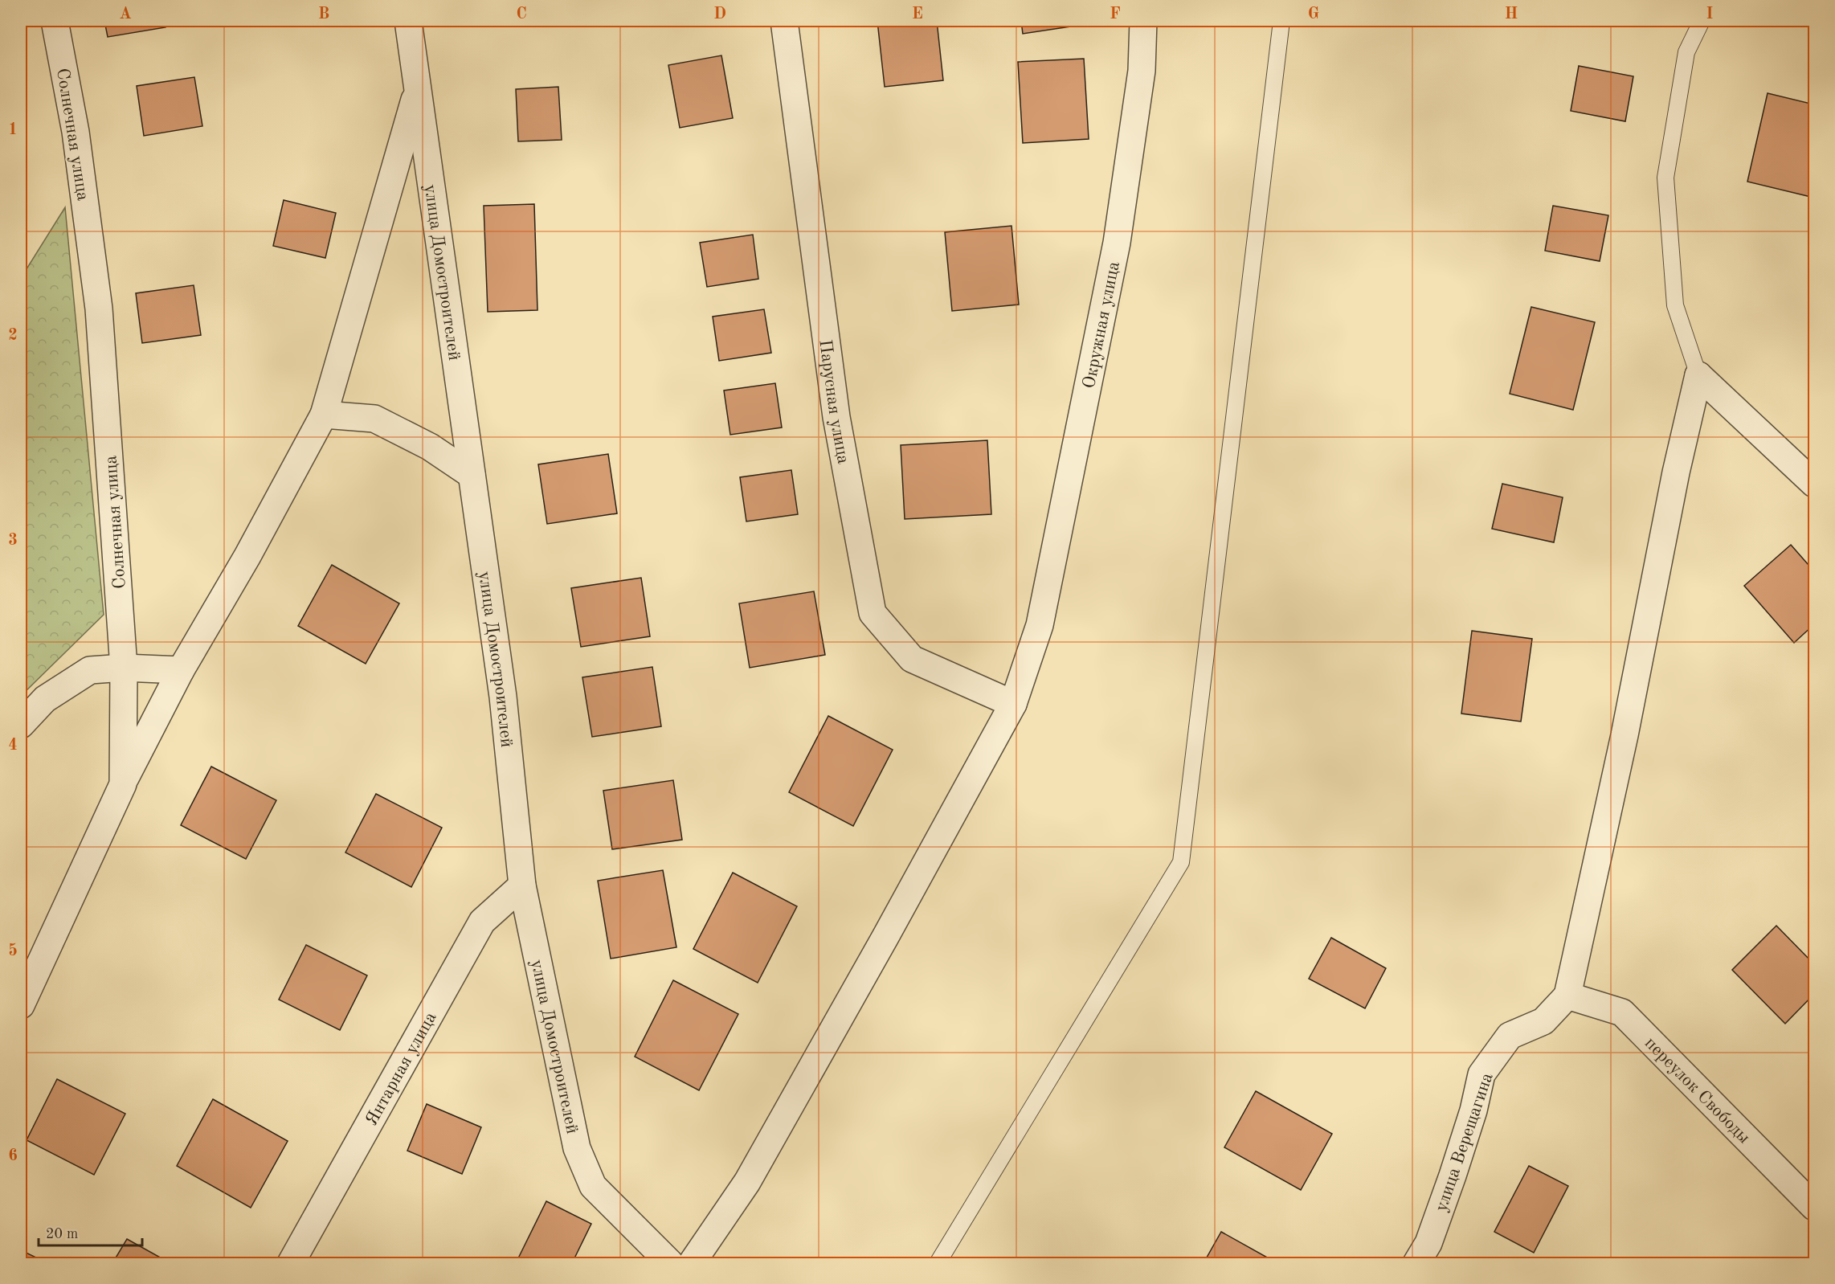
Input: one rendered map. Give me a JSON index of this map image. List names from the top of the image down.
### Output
{
  "streets": {
    "street": [
      "Солнечная улица",
      "улица Домостроителей",
      "Окружная улица",
      "Парусная улица",
      "Янтарная улица",
      "переулок Свободы",
      "улица Верещагина"
    ]
  },
  "crossings": [
    ["улица Домостроителей", "Янтарная улица"],
    ["Окружная улица", "Парусная улица"],
    ["переулок Свободы", "улица Верещагина"]
  ],
  "scale_bar": "20 m",
  "grid": {
    "columns": [
      "A",
      "B",
      "C",
      "D",
      "E",
      "F",
      "G",
      "H",
      "I"
    ],
    "rows": [
      "1",
      "2",
      "3",
      "4",
      "5",
      "6"
    ]
  }
}
